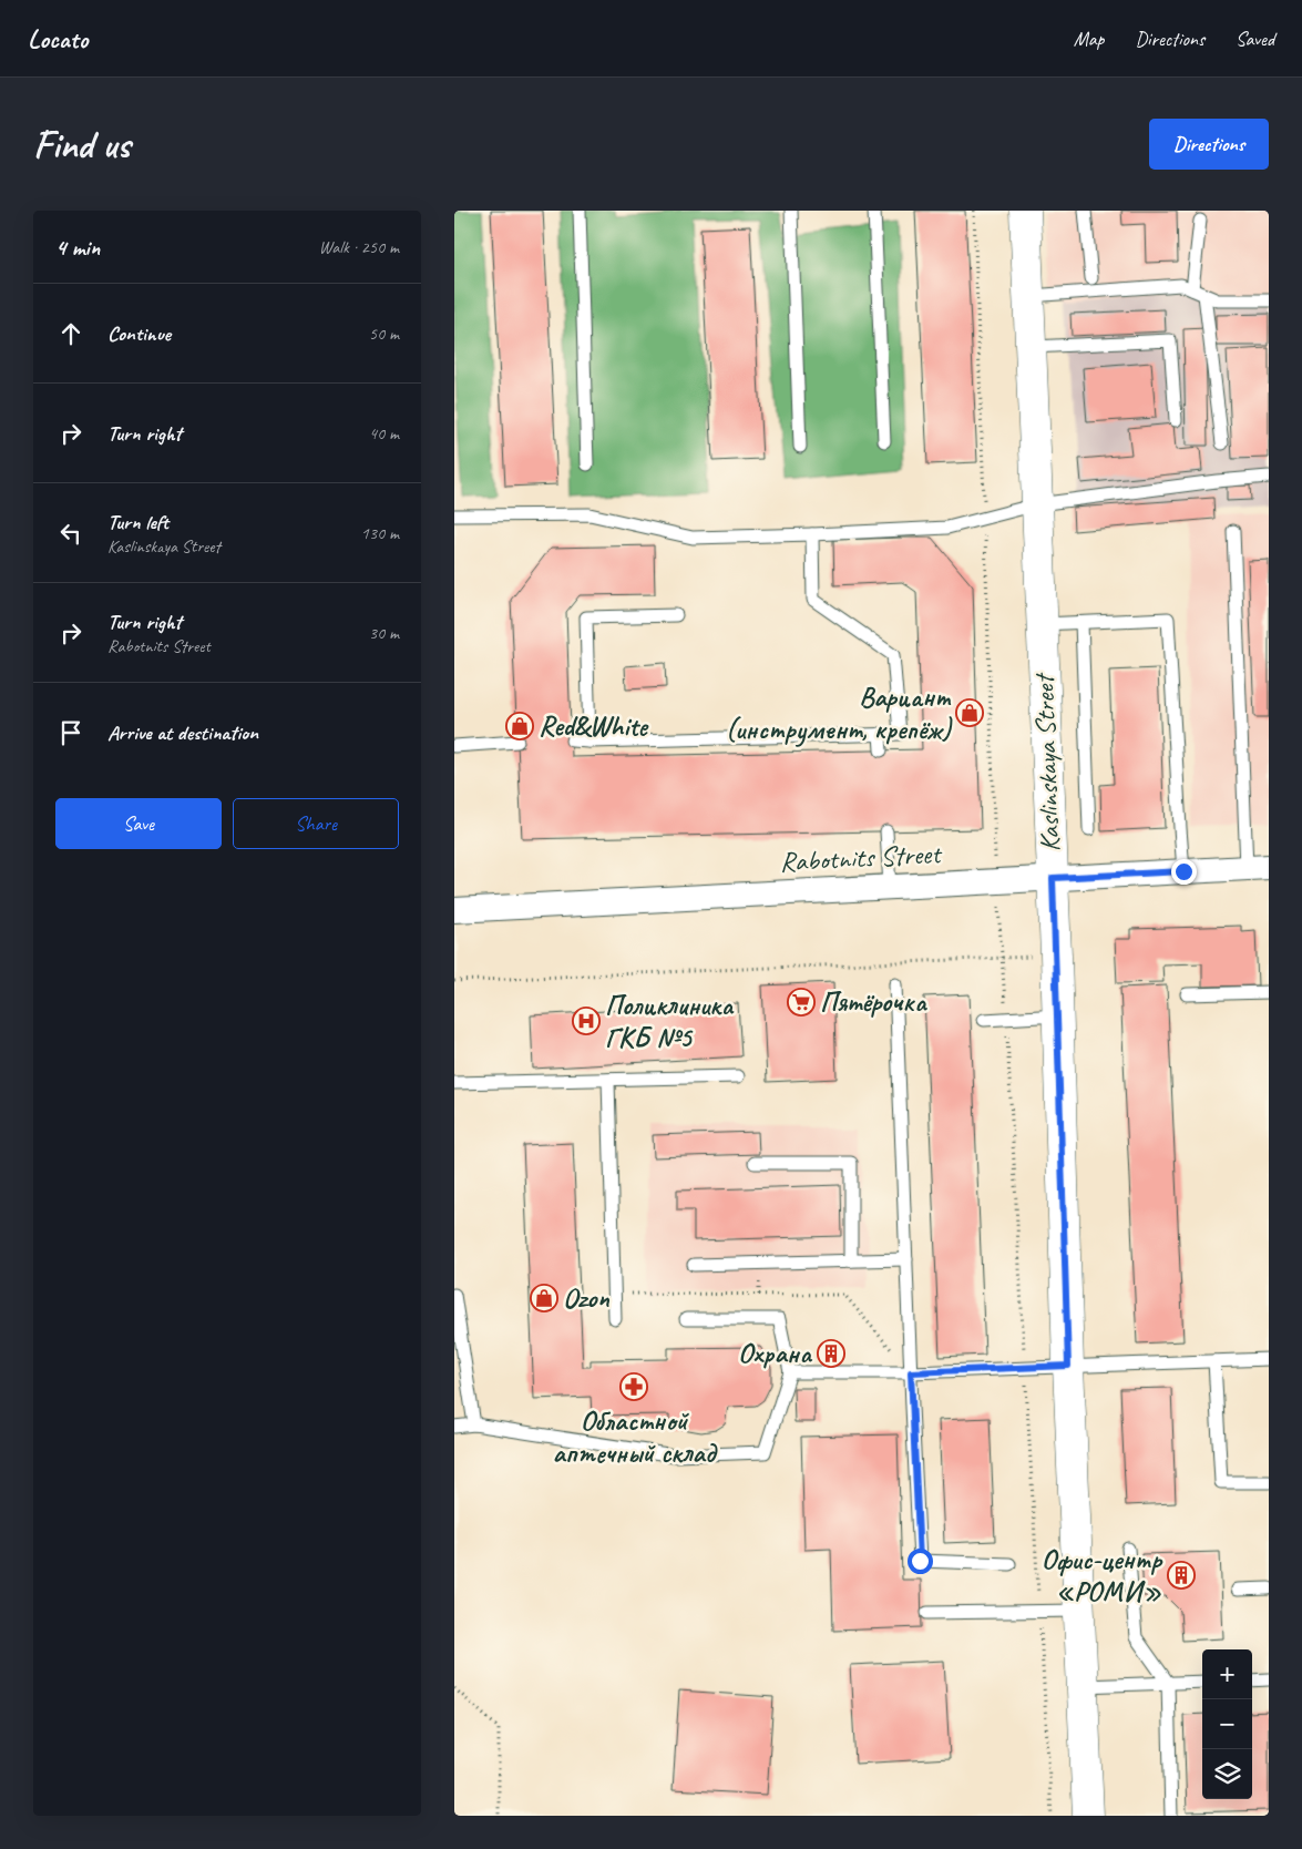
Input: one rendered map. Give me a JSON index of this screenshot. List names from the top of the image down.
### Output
{
  "streets": {
    "main road": ["Kaslinskaya Street"],
    "street": ["Rabotnits Street"]
  },
  "crossings": [
    ["Kaslinskaya Street", "Rabotnits Street"]
  ],
  "places": {
    "shop": ["Вариант (инструмент, крепёж)", "Red&White", "Ozon"],
    "supermarket": ["Пятёрочка"],
    "hospital": ["Поликлиника ГКБ №5"],
    "building": ["Охрана", "Офис-центр «РОМИ»"],
    "pharmacy": ["Областной аптечный склад"]
  },
  "page": {
    "header": "Locato",
    "nav": ["Map", "Directions", "Saved"],
    "buttons": [
      "Directions",
      ["Save", "Share"]
    ],
    "title": "Find us",
    "heading": ["4 min", "Walk · 250 m"],
    "list": [
      ["Continue", "50 m"],
      ["Turn right", "40 m"],
      ["Turn left", "Kaslinskaya Street", "130 m"],
      ["Turn right", "Rabotnits Street", "30 m"],
      "Arrive at destination"
    ],
    "map_buttons": ["+", "−"]
  }
}
